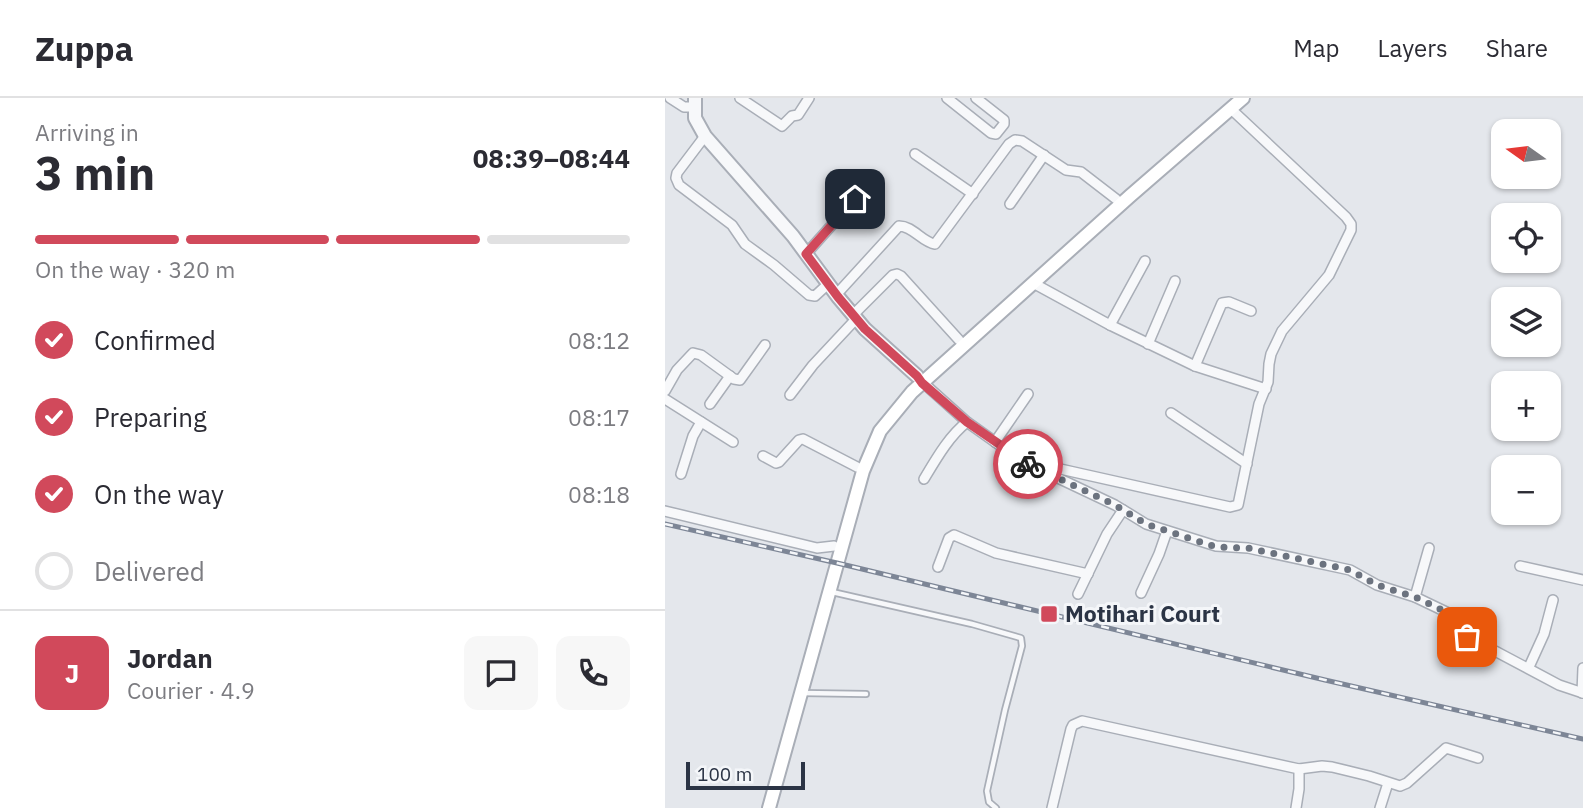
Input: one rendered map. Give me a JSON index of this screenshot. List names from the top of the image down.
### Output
{
  "places": {
    "transit": ["Motihari Court"]
  },
  "scale_bar": "100 m",
  "north": "left",
  "page": {
    "header": "Zuppa",
    "nav": ["Map", "Layers", "Share"],
    "heading": ["3 min", "Arriving in", "08:39–08:44"],
    "panel": ["Jordan", "Courier · 4.9"],
    "map_buttons": ["+", "−"],
    "bar": "On the way · 320 m",
    "list": [
      ["Confirmed", "08:12"],
      ["Preparing", "08:17"],
      ["On the way", "08:18"],
      "Delivered"
    ],
    "round": "J",
    "scale": "100 m"
  }
}
